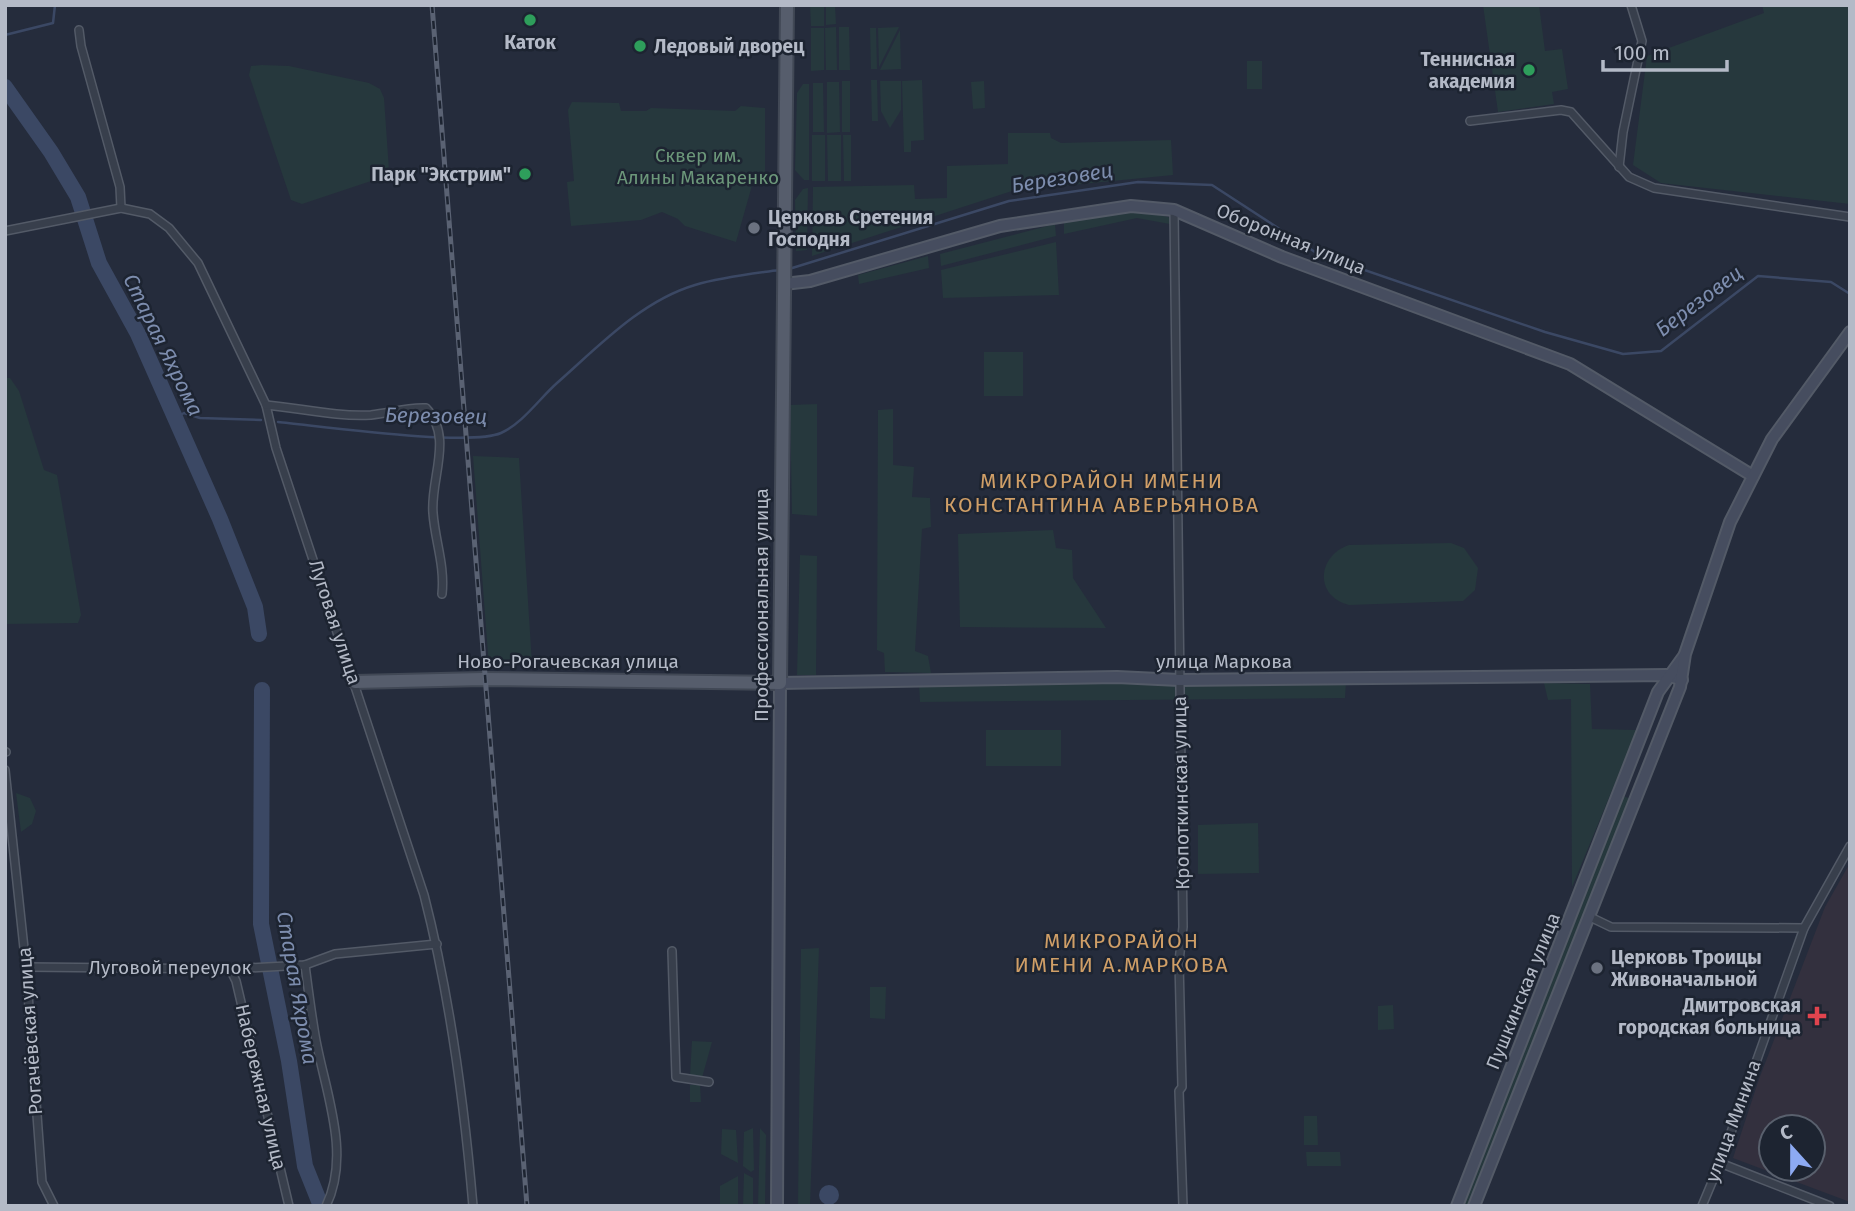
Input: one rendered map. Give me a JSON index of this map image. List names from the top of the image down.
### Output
{
  "streets": {
    "main road": [
      "Оборонная улица",
      "Профессиональная улица",
      "Ново-Рогачевская улица",
      "улица Маркова",
      "Пушкинская улица"
    ],
    "street": [
      "Луговая улица",
      "Кропоткинская улица",
      "Луговой переулок",
      "Рогачёвская улица",
      "Набережная улица",
      "улица Минина"
    ]
  },
  "crossings": [
    ["Оборонная улица", "Профессиональная улица"],
    ["Оборонная улица", "Кропоткинская улица"],
    ["Оборонная улица", "Пушкинская улица"],
    ["Профессиональная улица", "Ново-Рогачевская улица"],
    ["Профессиональная улица", "улица Маркова"],
    ["Луговая улица", "Ново-Рогачевская улица"],
    ["Луговая улица", "Луговой переулок"],
    ["Ново-Рогачевская улица", "улица Маркова"],
    ["улица Маркова", "Кропоткинская улица"],
    ["улица Маркова", "Пушкинская улица"],
    ["Луговой переулок", "Рогачёвская улица"],
    ["Луговой переулок", "Набережная улица"]
  ],
  "districts": ["МИКРОРАЙОН ИМЕНИ КОНСТАНТИНА АВЕРЬЯНОВА", "МИКРОРАЙОН ИМЕНИ А.МАРКОВА"],
  "water": ["Березовец", "Старая Яхрома"],
  "parks": ["Сквер им. Алины Макаренко"],
  "places": {
    "other": [
      "Каток",
      "Ледовый дворец",
      "Теннисная академия",
      "Парк \"Экстрим\"",
      "Церковь Сретения Господня",
      "Церковь Троицы Живоначальной"
    ],
    "health": ["Дмитровская городская больница"]
  },
  "scale_bar": "100 m",
  "north": "top"
}
